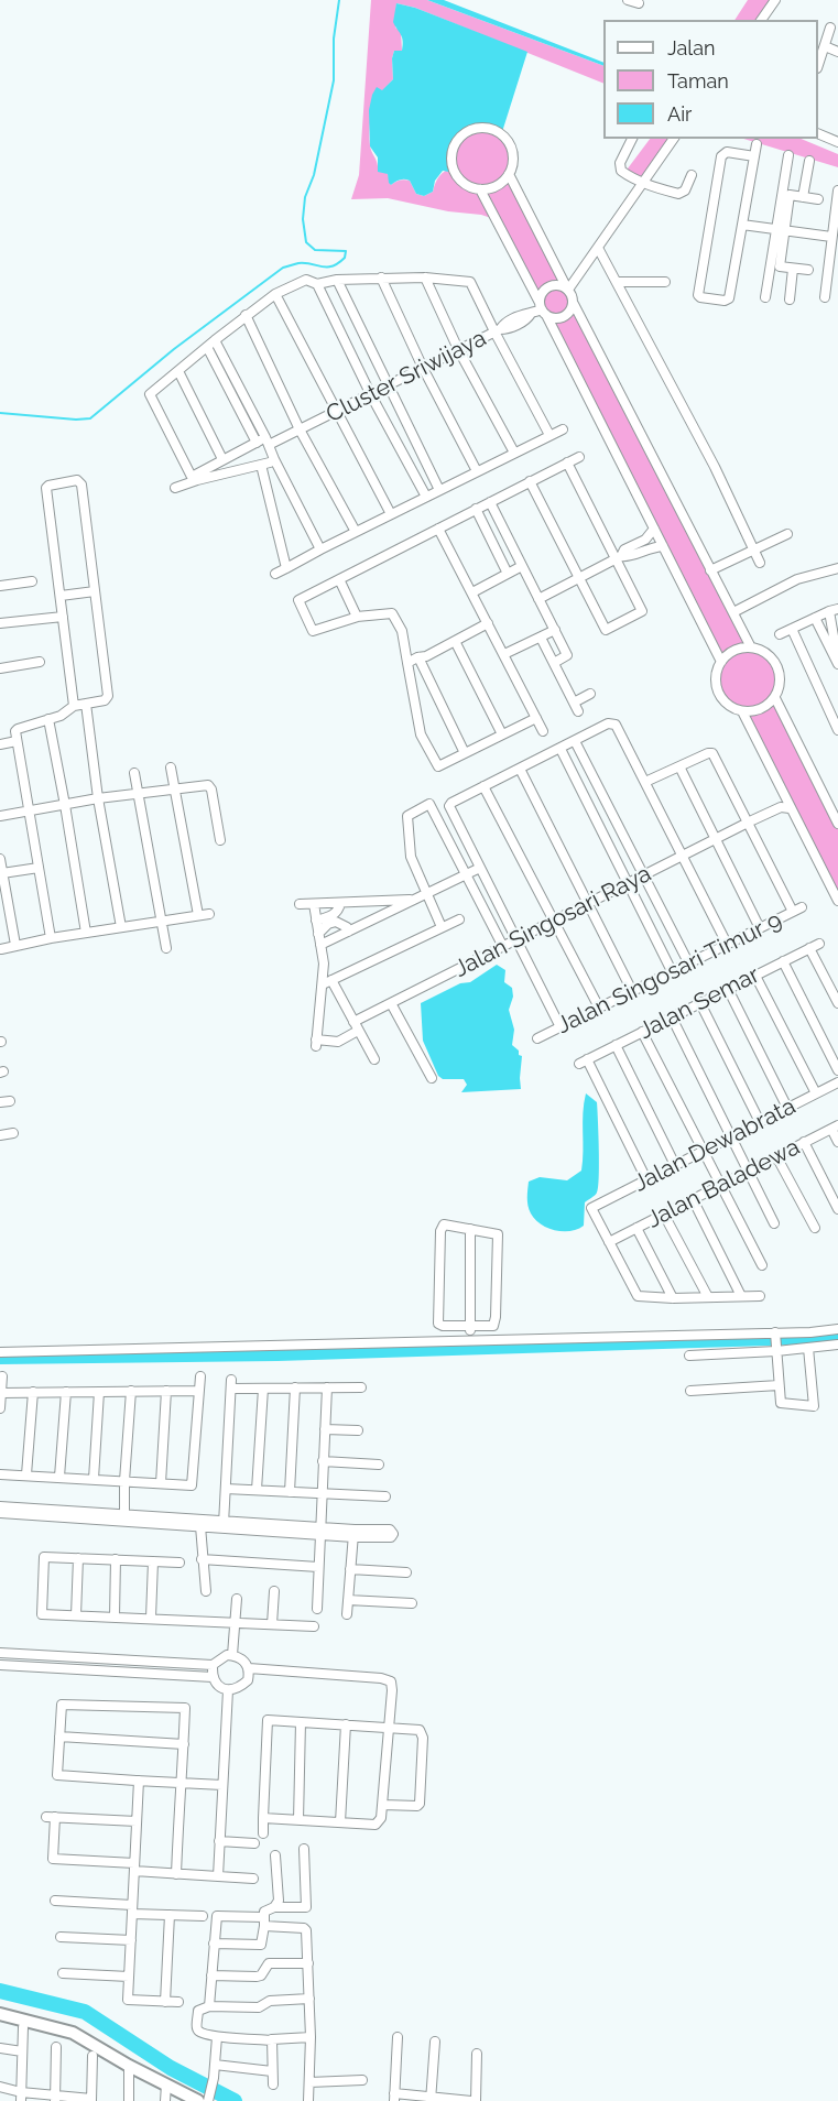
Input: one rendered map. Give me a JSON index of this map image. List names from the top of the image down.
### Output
{
  "streets": {
    "street": [
      "Cluster Sriwijaya",
      "Jalan Singosari Raya",
      "Jalan Singosari Timur 9",
      "Jalan Semar",
      "Jalan Dewabrata",
      "Jalan Baladewa"
    ]
  },
  "crossings": [
    ["Jalan Singosari Raya", "Jalan Singosari Timur 9"],
    ["Jalan Semar", "Jalan Dewabrata"],
    ["Jalan Dewabrata", "Jalan Baladewa"]
  ],
  "legend": ["Jalan", "Taman", "Air"]
}
